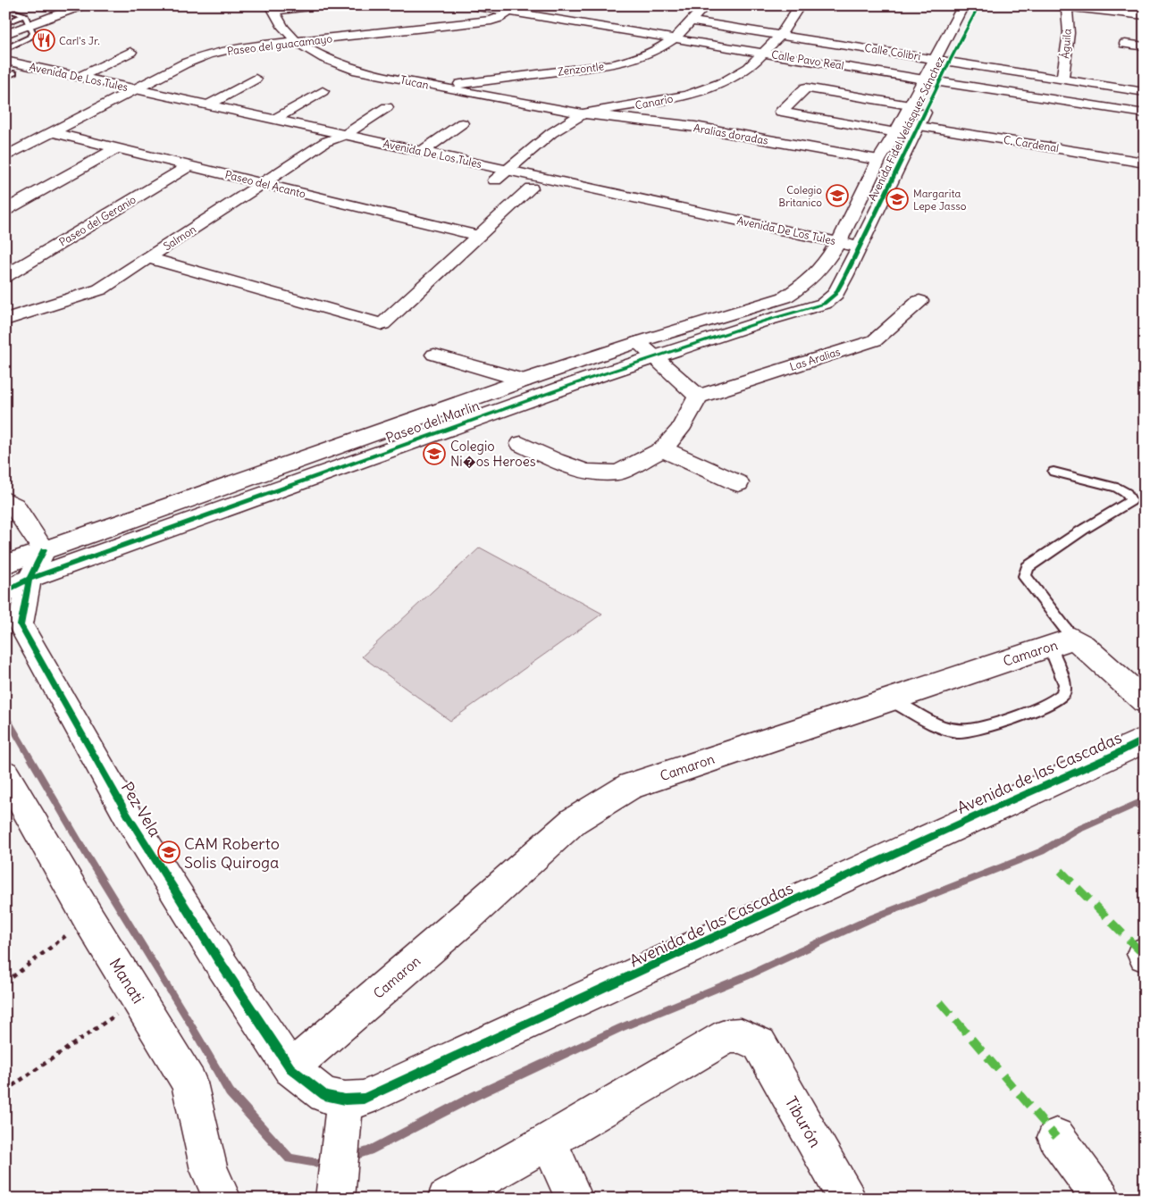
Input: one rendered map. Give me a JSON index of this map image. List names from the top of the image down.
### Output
{
  "streets": {
    "street": [
      "Águila",
      "Paseo del guacamayo",
      "Calle Colibri",
      "Calle Pavo Real",
      "Zenzontle",
      "Avenida De Los Tules",
      "Tucan",
      "Canario",
      "Avenida Fidel Velásquez Sánchez",
      "Aralias doradas",
      "C. Cardenal",
      "Paseo del Acanto",
      "Paseo del Geranio",
      "Salmon",
      "Las Aralias",
      "Paseo del Marlin",
      "Camaron",
      "Avenida de las Cascadas",
      "Pez Vela",
      "Manati",
      "Tiburón"
    ]
  },
  "crossings": [
    ["Águila", "Calle Colibri"],
    ["Paseo del guacamayo", "Calle Pavo Real"],
    ["Paseo del guacamayo", "Avenida De Los Tules"],
    ["Paseo del guacamayo", "Tucan"],
    ["Paseo del guacamayo", "Paseo del Acanto"],
    ["Calle Colibri", "Zenzontle"],
    ["Calle Colibri", "Canario"],
    ["Calle Colibri", "Avenida Fidel Velásquez Sánchez"],
    ["Calle Pavo Real", "Zenzontle"],
    ["Calle Pavo Real", "Canario"],
    ["Calle Pavo Real", "Avenida Fidel Velásquez Sánchez"],
    ["Zenzontle", "Tucan"],
    ["Avenida De Los Tules", "Canario"],
    ["Avenida De Los Tules", "Avenida Fidel Velásquez Sánchez"],
    ["Avenida De Los Tules", "Salmon"],
    ["Avenida De Los Tules", "Paseo del Marlin"],
    ["Tucan", "Canario"],
    ["Tucan", "Aralias doradas"],
    ["Canario", "Aralias doradas"],
    ["Avenida Fidel Velásquez Sánchez", "Aralias doradas"],
    ["Avenida Fidel Velásquez Sánchez", "C. Cardenal"],
    ["Avenida Fidel Velásquez Sánchez", "Paseo del Marlin"],
    ["Paseo del Acanto", "Paseo del Geranio"],
    ["Paseo del Acanto", "Salmon"],
    ["Paseo del Marlin", "Pez Vela"],
    ["Camaron", "Avenida de las Cascadas"],
    ["Camaron", "Pez Vela"],
    ["Avenida de las Cascadas", "Pez Vela"]
  ],
  "places": {
    "restaurant": ["Carl's Jr."],
    "school or university": [
      "Colegio Britanico",
      "Margarita Lepe Jasso",
      "Colegio Ni�os Heroes",
      "CAM Roberto Solis Quiroga"
    ]
  }
}
